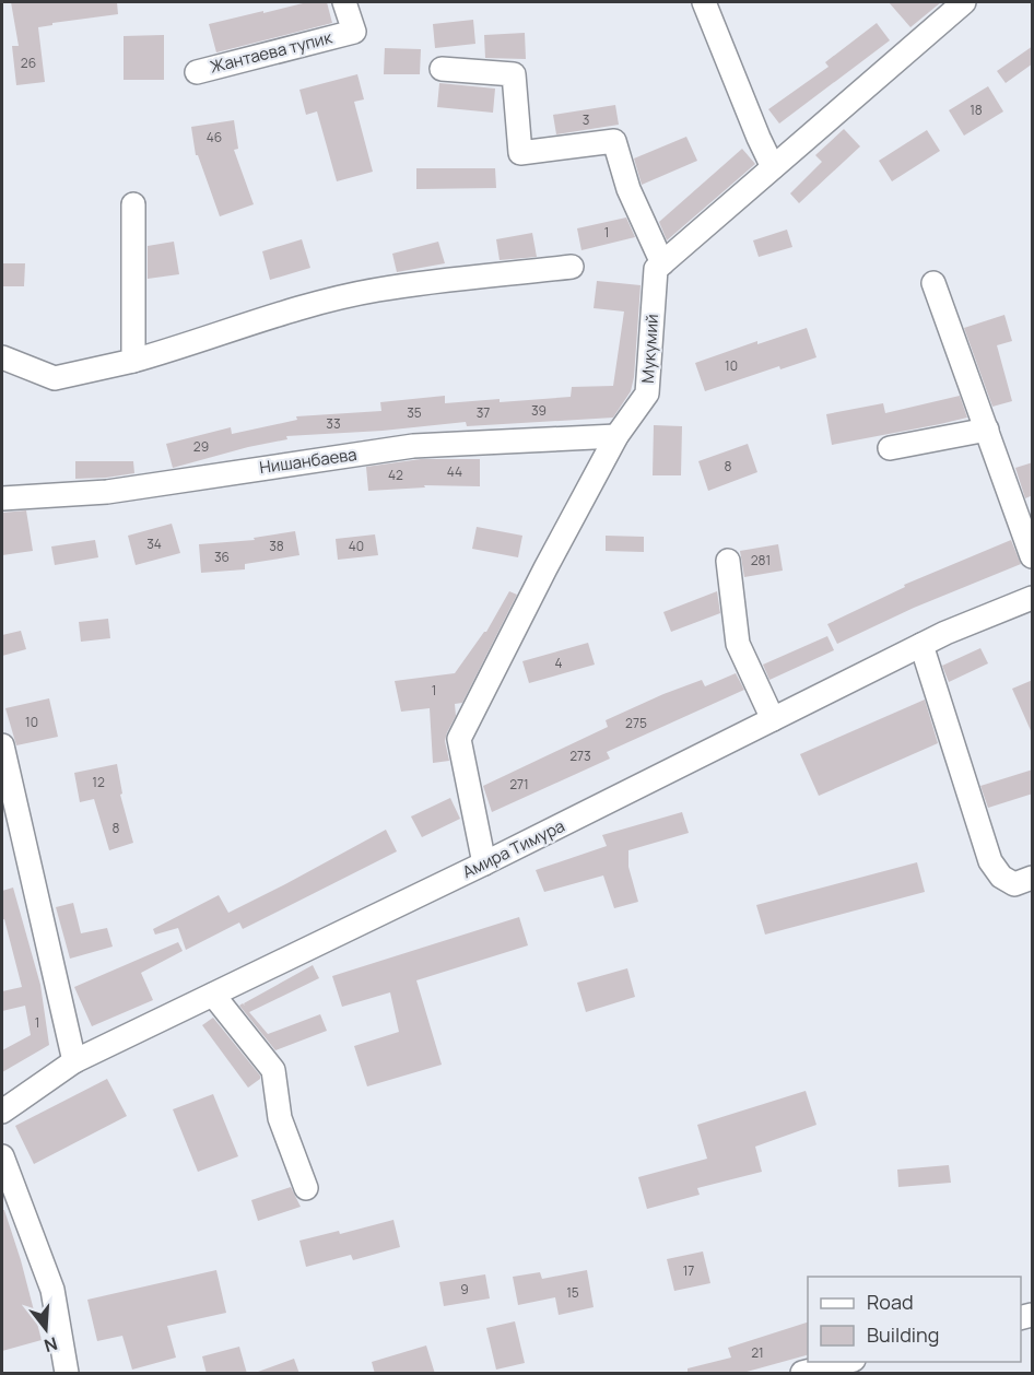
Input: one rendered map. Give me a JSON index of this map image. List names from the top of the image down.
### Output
{
  "streets": {
    "street": [
      "Жантаева тупик",
      "Мукумий",
      "Нишанбаева",
      "Амира Тимура"
    ]
  },
  "crossings": [
    ["Мукумий", "Нишанбаева"],
    ["Мукумий", "Амира Тимура"]
  ],
  "house_numbers": [
    "26",
    "18",
    "3",
    "46",
    "1",
    "10",
    "39",
    "35",
    "37",
    "33",
    "29",
    "8",
    "44",
    "42",
    "34",
    "38",
    "40",
    "36",
    "281",
    "4",
    "1",
    "10",
    "275",
    "273",
    "12",
    "271",
    "8",
    "1",
    "17",
    "9",
    "15",
    "21"
  ],
  "legend": ["Road", "Building"],
  "north": "bottom"
}
